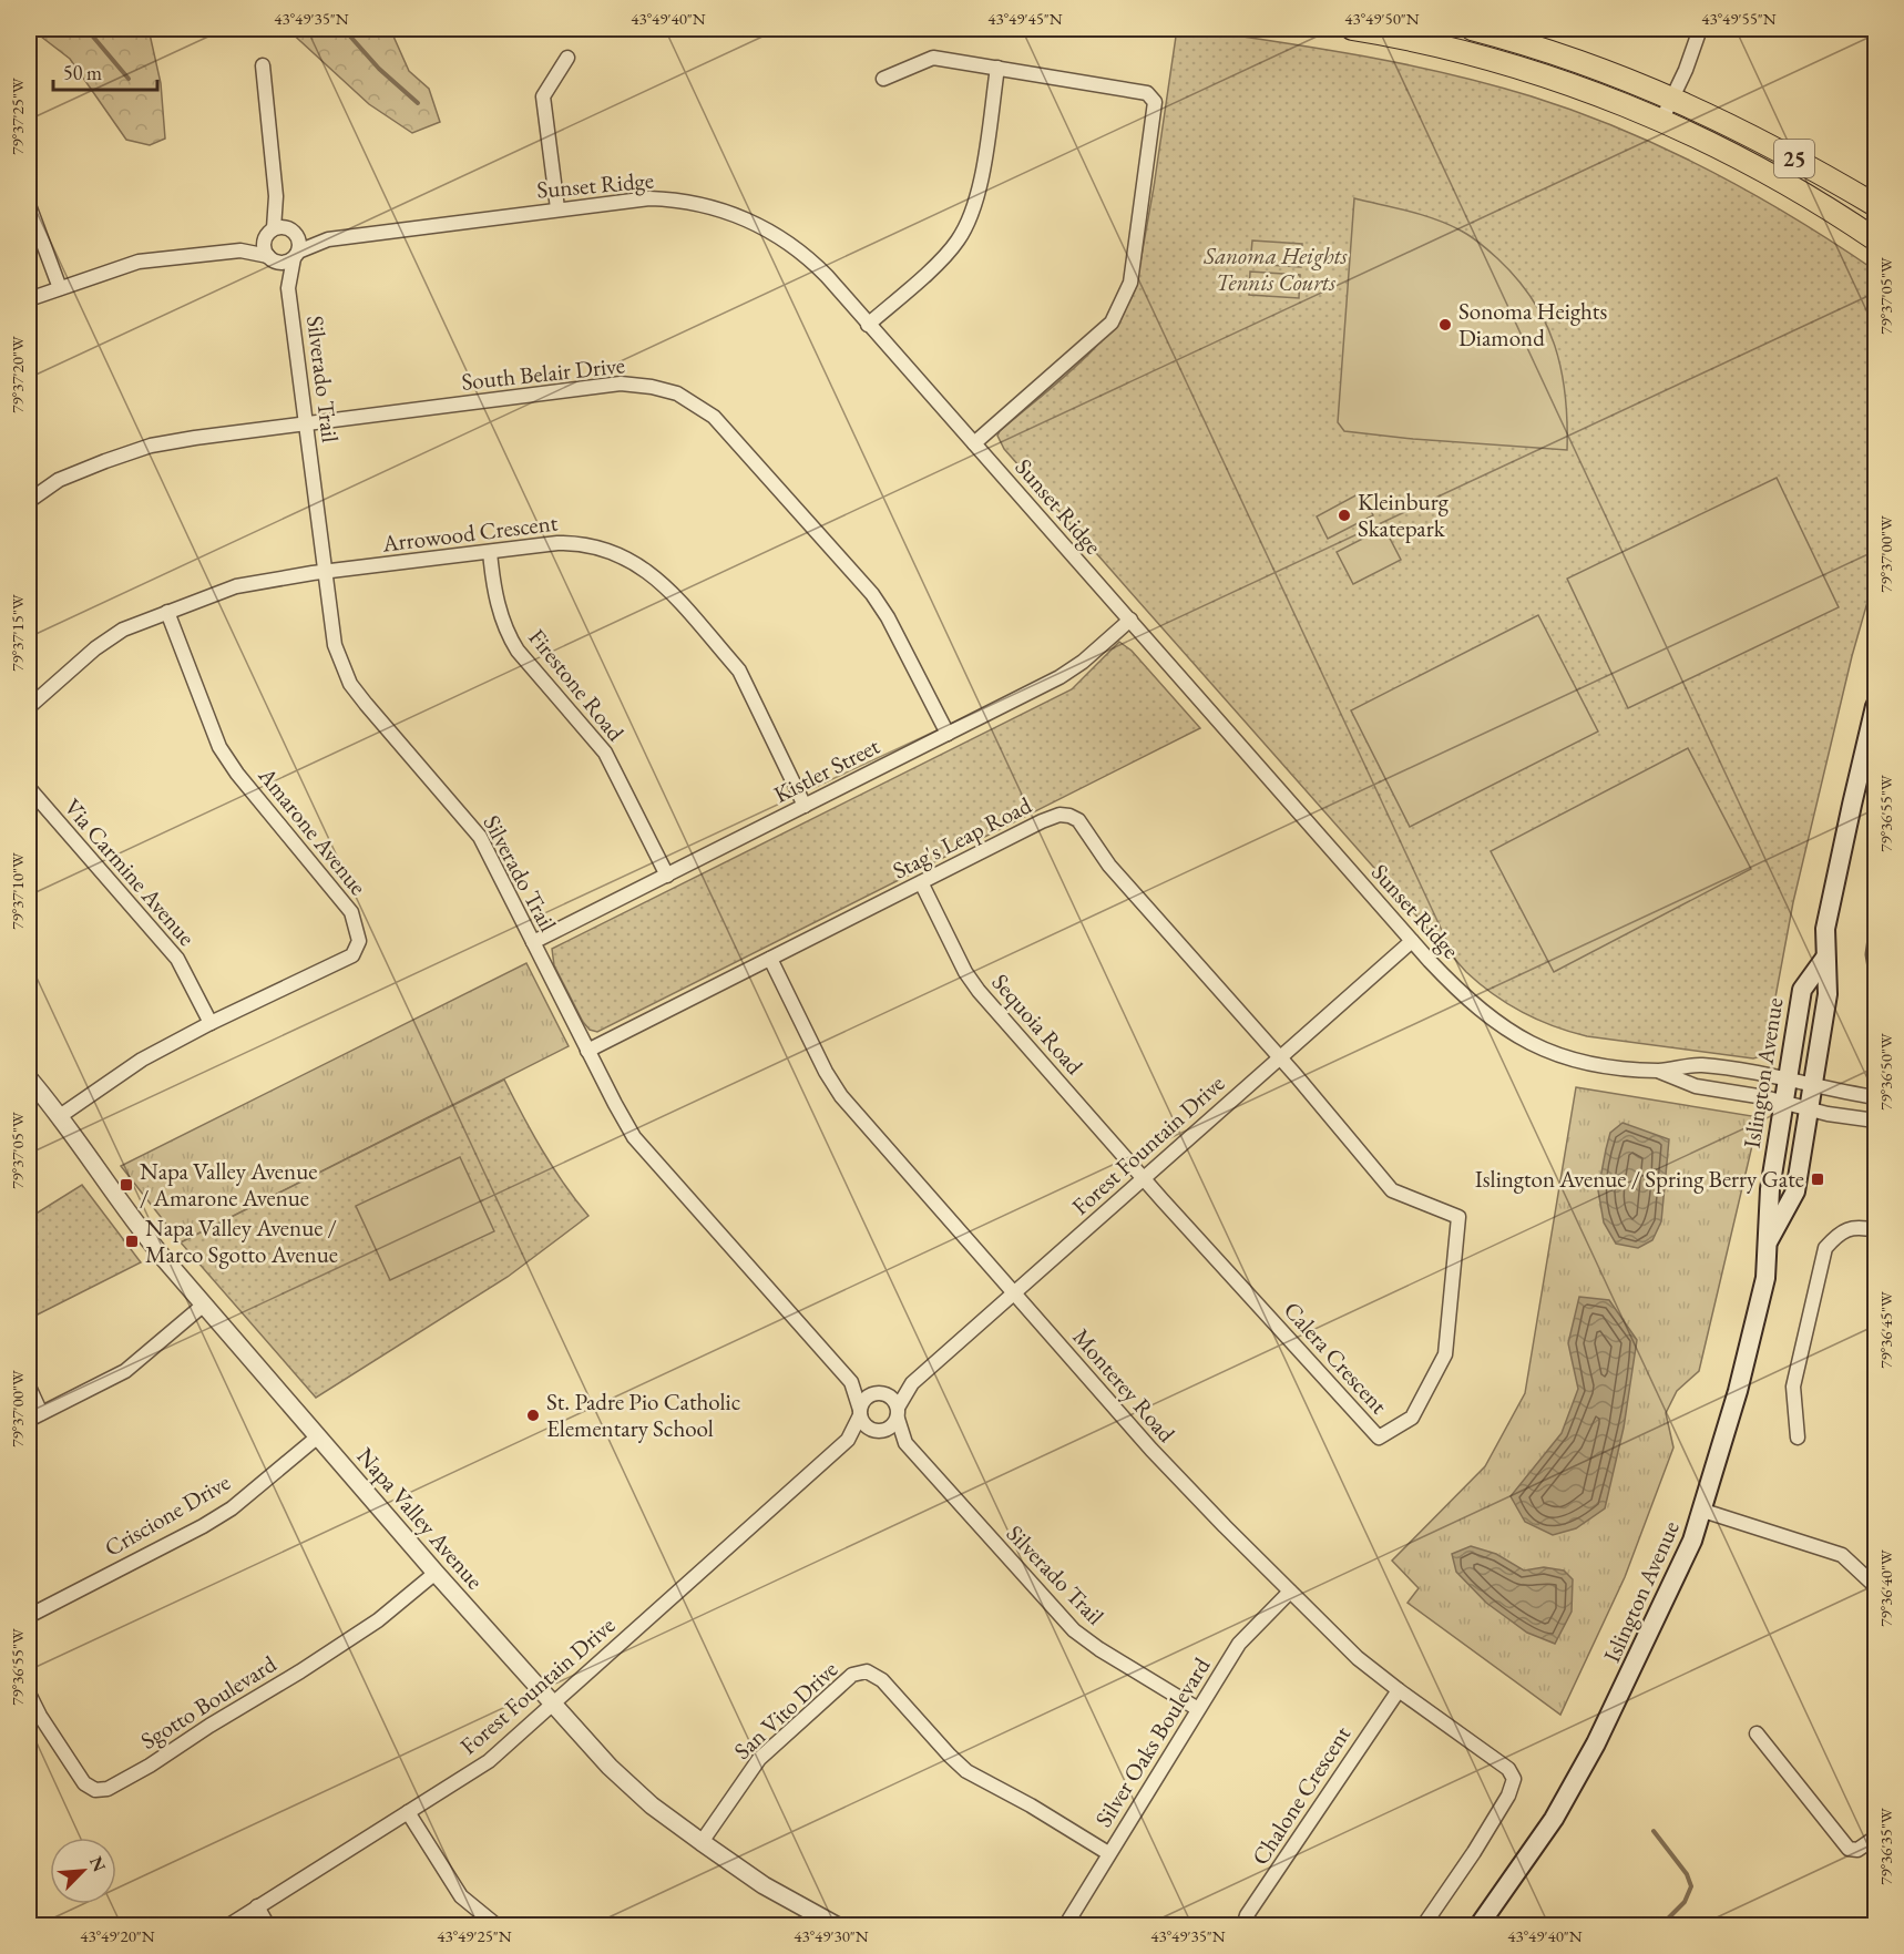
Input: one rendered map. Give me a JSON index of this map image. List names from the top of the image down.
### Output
{
  "streets": {
    "main road": ["25", "Islington Avenue"],
    "street": [
      "Sunset Ridge",
      "South Belair Drive",
      "Silverado Trail",
      "Arrowood Crescent",
      "Firestone Road",
      "Kistler Street",
      "Amarone Avenue",
      "Stag's Leap Road",
      "Via Carmine Avenue",
      "Sequoia Road",
      "Forest Fountain Drive",
      "Calera Crescent",
      "Monterey Road",
      "Criscione Drive",
      "Napa Valley Avenue",
      "Sgotto Boulevard",
      "San Vito Drive",
      "Silver Oaks Boulevard",
      "Chalone Crescent"
    ]
  },
  "crossings": [
    ["Sunset Ridge", "Silverado Trail"],
    ["Sunset Ridge", "Kistler Street"],
    ["Sunset Ridge", "Islington Avenue"],
    ["Sunset Ridge", "Forest Fountain Drive"],
    ["South Belair Drive", "Silverado Trail"],
    ["South Belair Drive", "Kistler Street"],
    ["Silverado Trail", "Arrowood Crescent"],
    ["Silverado Trail", "Kistler Street"],
    ["Silverado Trail", "Stag's Leap Road"],
    ["Silverado Trail", "Forest Fountain Drive"],
    ["Silverado Trail", "Silver Oaks Boulevard"],
    ["Arrowood Crescent", "Firestone Road"],
    ["Arrowood Crescent", "Kistler Street"],
    ["Arrowood Crescent", "Amarone Avenue"],
    ["Firestone Road", "Kistler Street"],
    ["Amarone Avenue", "Via Carmine Avenue"],
    ["Amarone Avenue", "Napa Valley Avenue"],
    ["Stag's Leap Road", "Sequoia Road"],
    ["Stag's Leap Road", "Forest Fountain Drive"],
    ["Stag's Leap Road", "Calera Crescent"],
    ["Stag's Leap Road", "Monterey Road"],
    ["Sequoia Road", "Forest Fountain Drive"],
    ["Sequoia Road", "Calera Crescent"],
    ["Forest Fountain Drive", "Calera Crescent"],
    ["Forest Fountain Drive", "Monterey Road"],
    ["Forest Fountain Drive", "Napa Valley Avenue"],
    ["Monterey Road", "Silver Oaks Boulevard"],
    ["Monterey Road", "Chalone Crescent"],
    ["Criscione Drive", "Napa Valley Avenue"],
    ["Napa Valley Avenue", "Sgotto Boulevard"],
    ["Napa Valley Avenue", "San Vito Drive"],
    ["San Vito Drive", "Silver Oaks Boulevard"]
  ],
  "parks": ["Sanoma Heights Tennis Courts"],
  "places": {
    "other": ["Sonoma Heights Diamond", "Kleinburg Skatepark", "St. Padre Pio Catholic Elementary School"],
    "transit": ["Islington Avenue / Spring Berry Gate", "Napa Valley Avenue / Amarone Avenue", "Napa Valley Avenue / Marco Sgotto Avenue"]
  },
  "scale_bar": "50 m",
  "north": "top right",
  "coordinates": [
    "43°49'35\"N",
    "43°49'40\"N",
    "43°49'45\"N",
    "43°49'50\"N",
    "43°49'55\"N",
    "79°37'25\"W",
    "79°37'05\"W",
    "79°37'20\"W",
    "79°37'00\"W",
    "79°37'15\"W",
    "79°36'55\"W",
    "79°37'10\"W",
    "79°36'50\"W",
    "79°36'45\"W",
    "79°36'40\"W",
    "79°36'35\"W",
    "43°49'20\"N",
    "43°49'25\"N",
    "43°49'30\"N"
  ]
}
